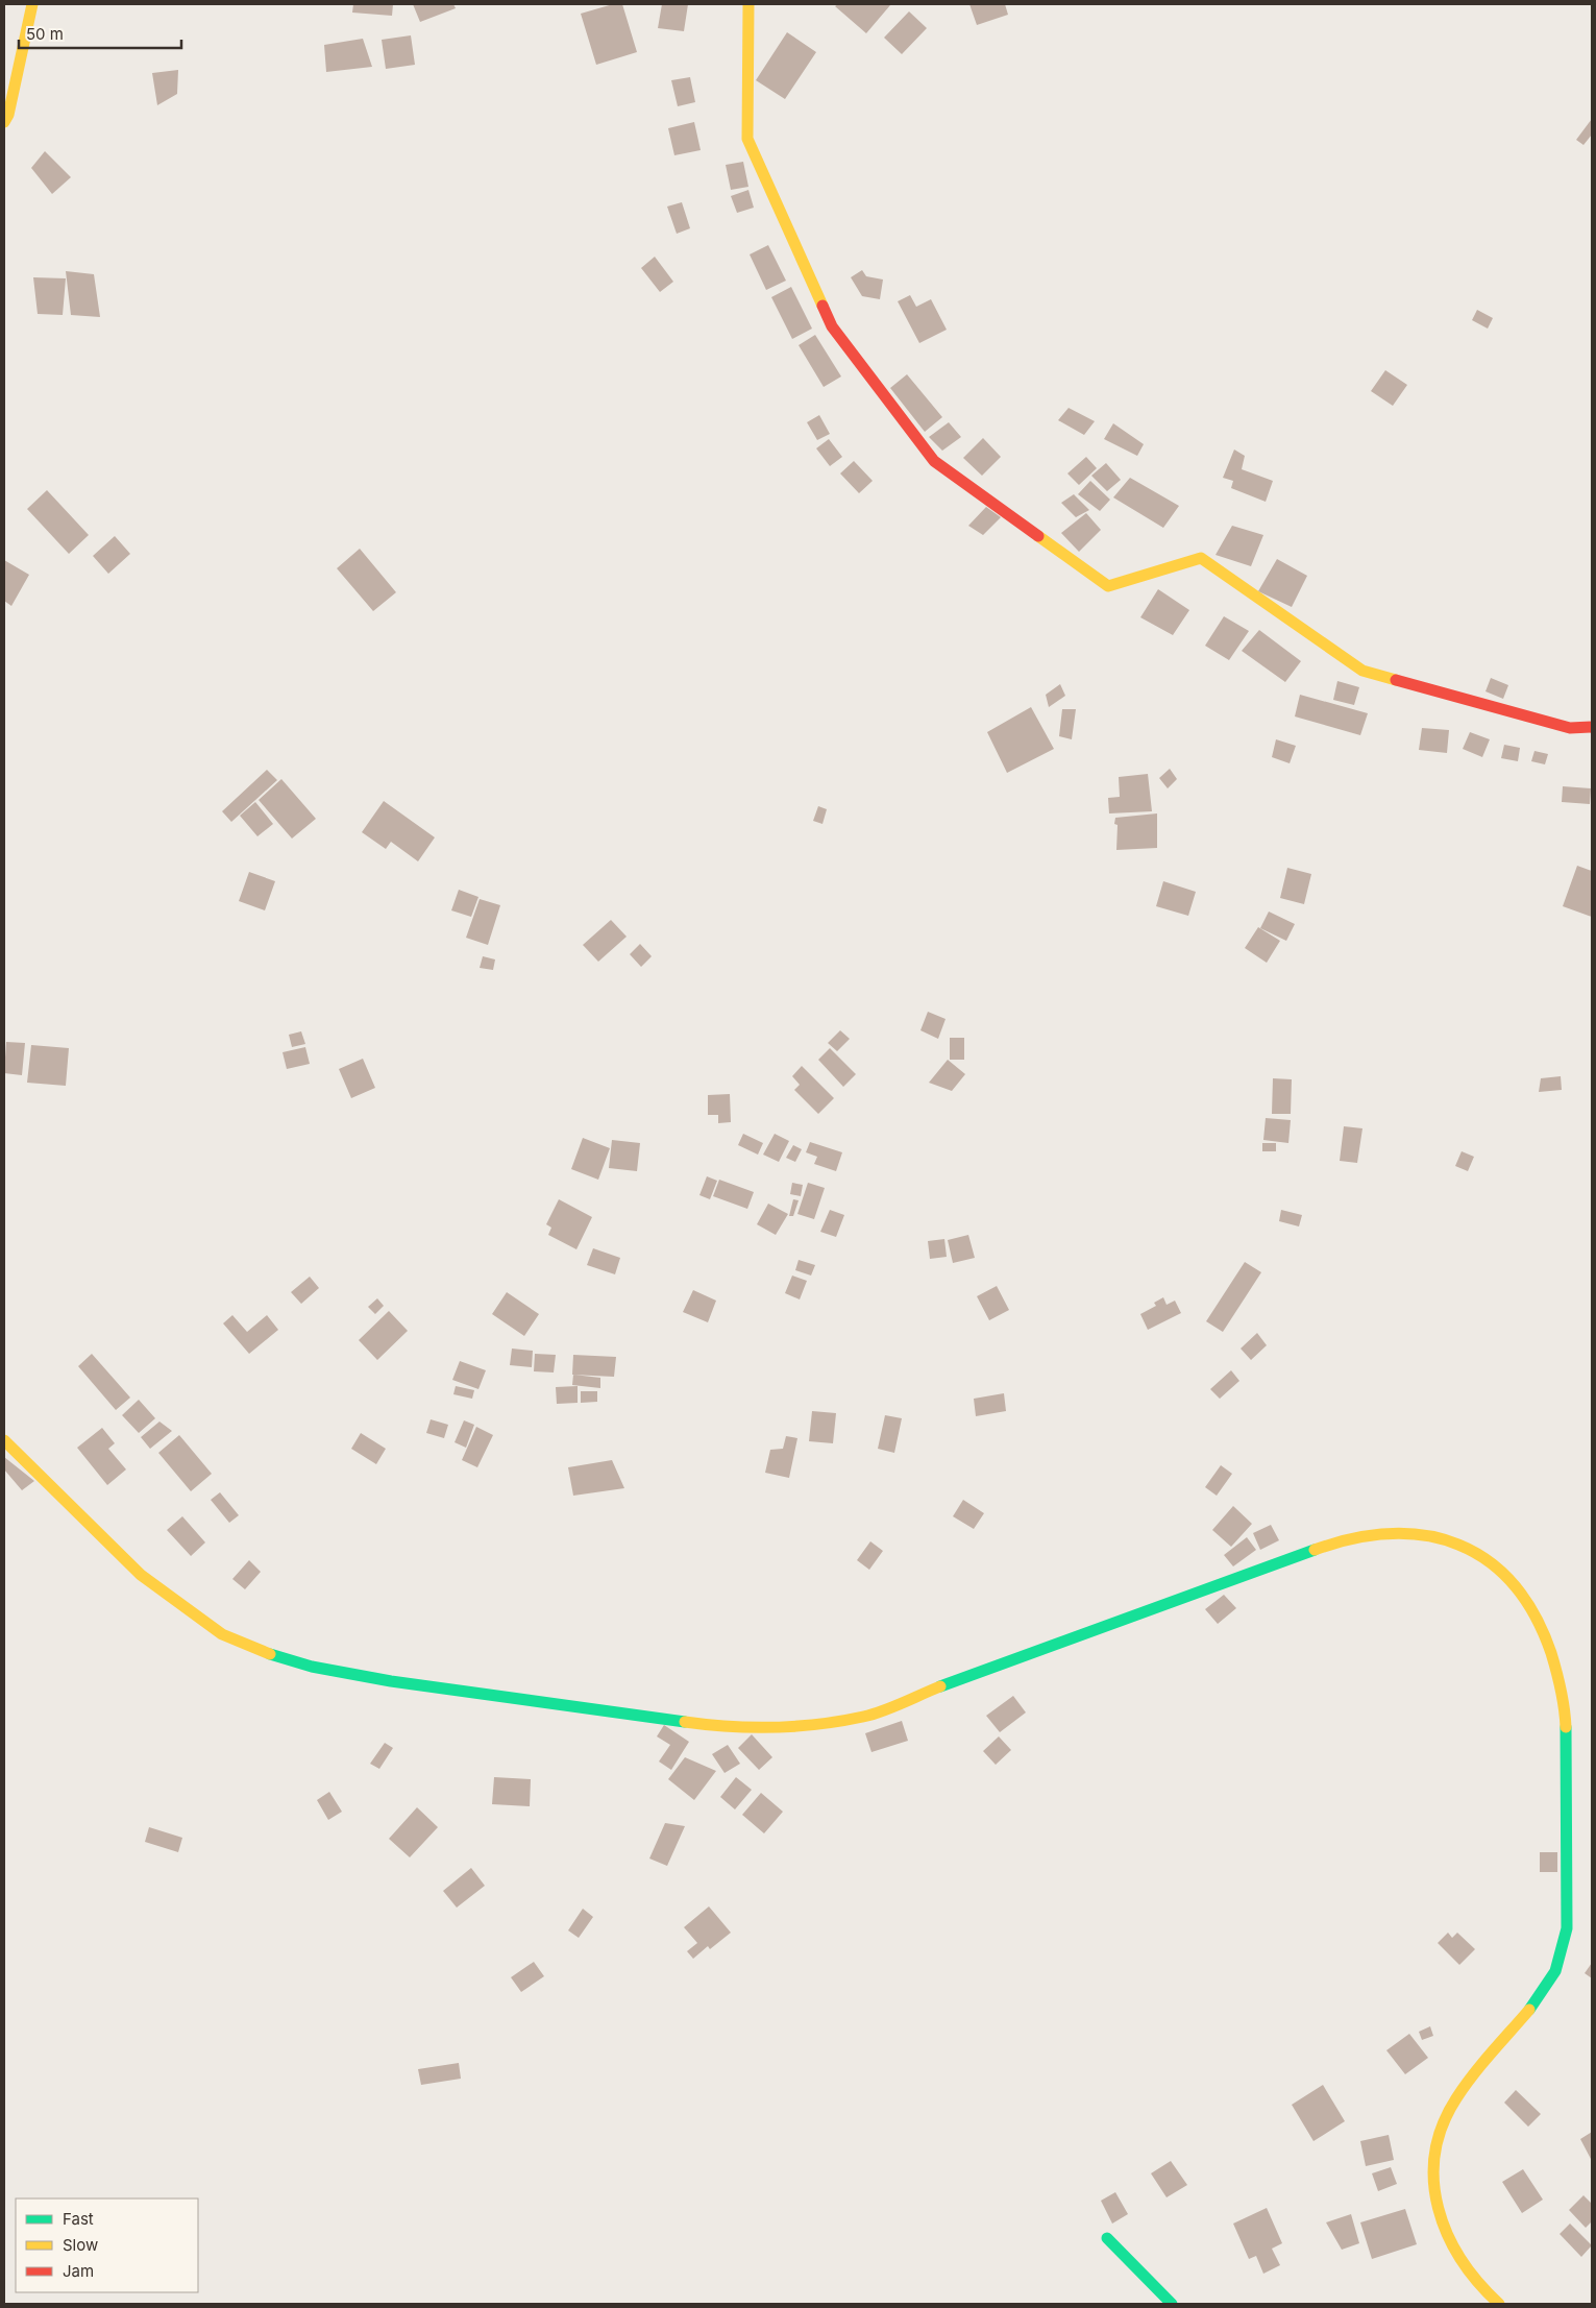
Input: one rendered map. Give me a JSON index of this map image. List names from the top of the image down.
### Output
{
  "legend": ["Fast", "Slow", "Jam"],
  "scale_bar": "50 m"
}
